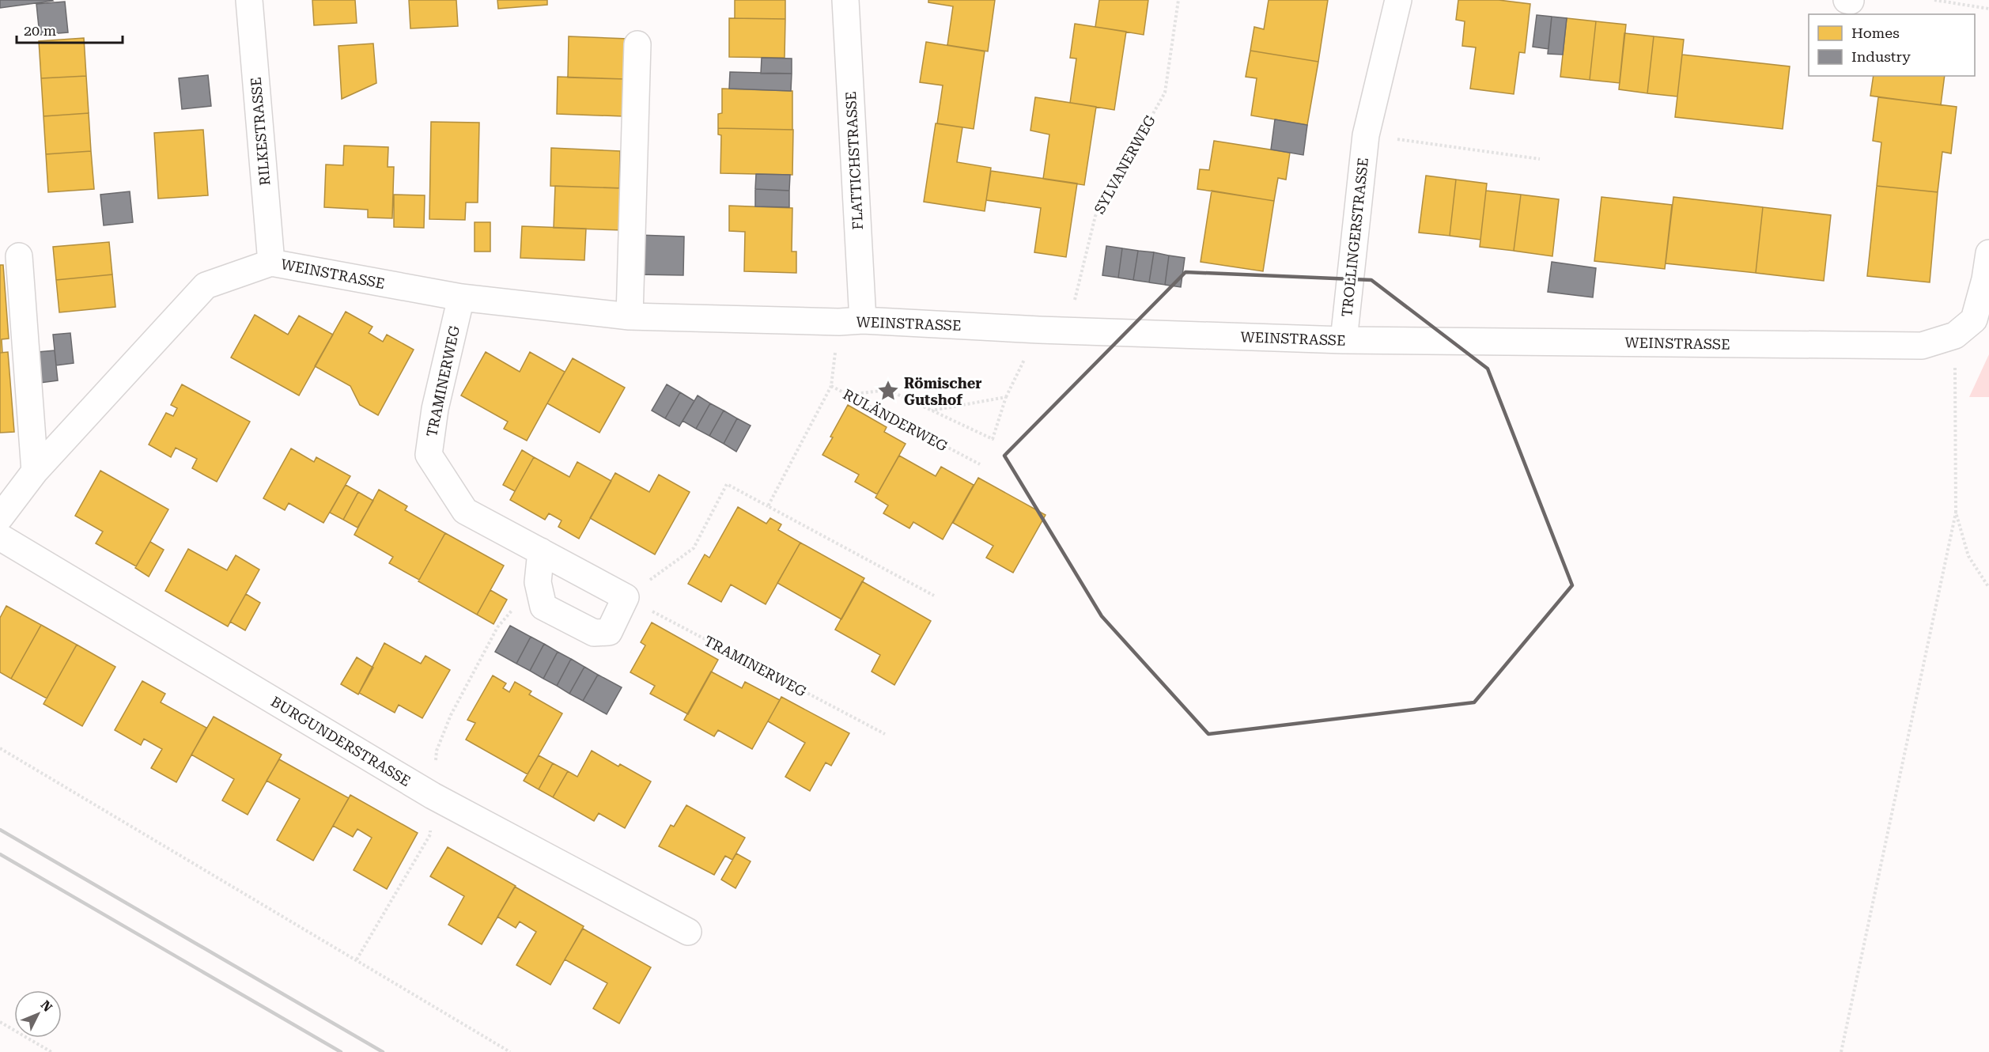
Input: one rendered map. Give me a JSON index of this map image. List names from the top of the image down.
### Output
{
  "streets": {
    "street": [
      "RILKESTRASSE",
      "FLATTICHSTRASSE",
      "TROLLINGERSTRASSE",
      "WEINSTRASSE",
      "TRAMINERWEG",
      "BURGUNDERSTRASSE"
    ],
    "path": ["SYLVANERWEG", "RULÄNDERWEG"]
  },
  "crossings": [
    ["RILKESTRASSE", "WEINSTRASSE"],
    ["FLATTICHSTRASSE", "WEINSTRASSE"],
    ["SYLVANERWEG", "WEINSTRASSE"],
    ["TROLLINGERSTRASSE", "WEINSTRASSE"],
    ["WEINSTRASSE", "TRAMINERWEG"]
  ],
  "places": {
    "place": ["Römischer Gutshof"]
  },
  "legend": ["Homes", "Industry"],
  "scale_bar": "20 m",
  "north": "top right"
}
